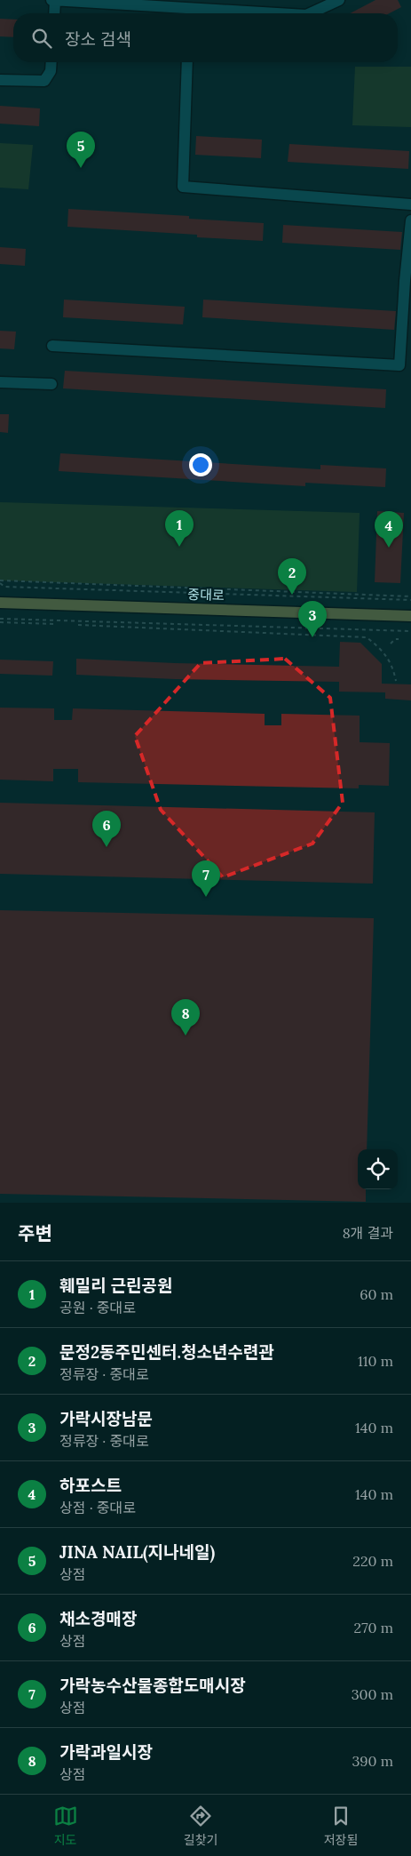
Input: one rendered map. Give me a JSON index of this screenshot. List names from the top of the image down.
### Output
{
  "streets": {
    "main road": ["중대로"]
  },
  "page": {
    "search": "장소 검색",
    "pins": [
      "5",
      "1",
      "4",
      "2",
      "3",
      "6",
      "7",
      "8"
    ],
    "heading": ["주변", "8개 결과"],
    "list": [
      {
        "mark": "1",
        "name": "훼밀리 근린공원",
        "note": "공원 · 중대로",
        "value": "60 m"
      },
      {
        "mark": "2",
        "name": "문정2동주민센터.청소년수련관",
        "note": "정류장 · 중대로",
        "value": "110 m"
      },
      {
        "mark": "3",
        "name": "가락시장남문",
        "note": "정류장 · 중대로",
        "value": "140 m"
      },
      {
        "mark": "4",
        "name": "하포스트",
        "note": "상점 · 중대로",
        "value": "140 m"
      },
      {
        "mark": "5",
        "name": "JINA NAIL(지나네일)",
        "note": "상점",
        "value": "220 m"
      },
      {
        "mark": "6",
        "name": "채소경매장",
        "note": "상점",
        "value": "270 m"
      },
      {
        "mark": "7",
        "name": "가락농수산물종합도매시장",
        "note": "상점",
        "value": "300 m"
      },
      {
        "mark": "8",
        "name": "가락과일시장",
        "note": "상점",
        "value": "390 m"
      }
    ],
    "nav": ["지도", "길찾기", "저장됨"]
  }
}
